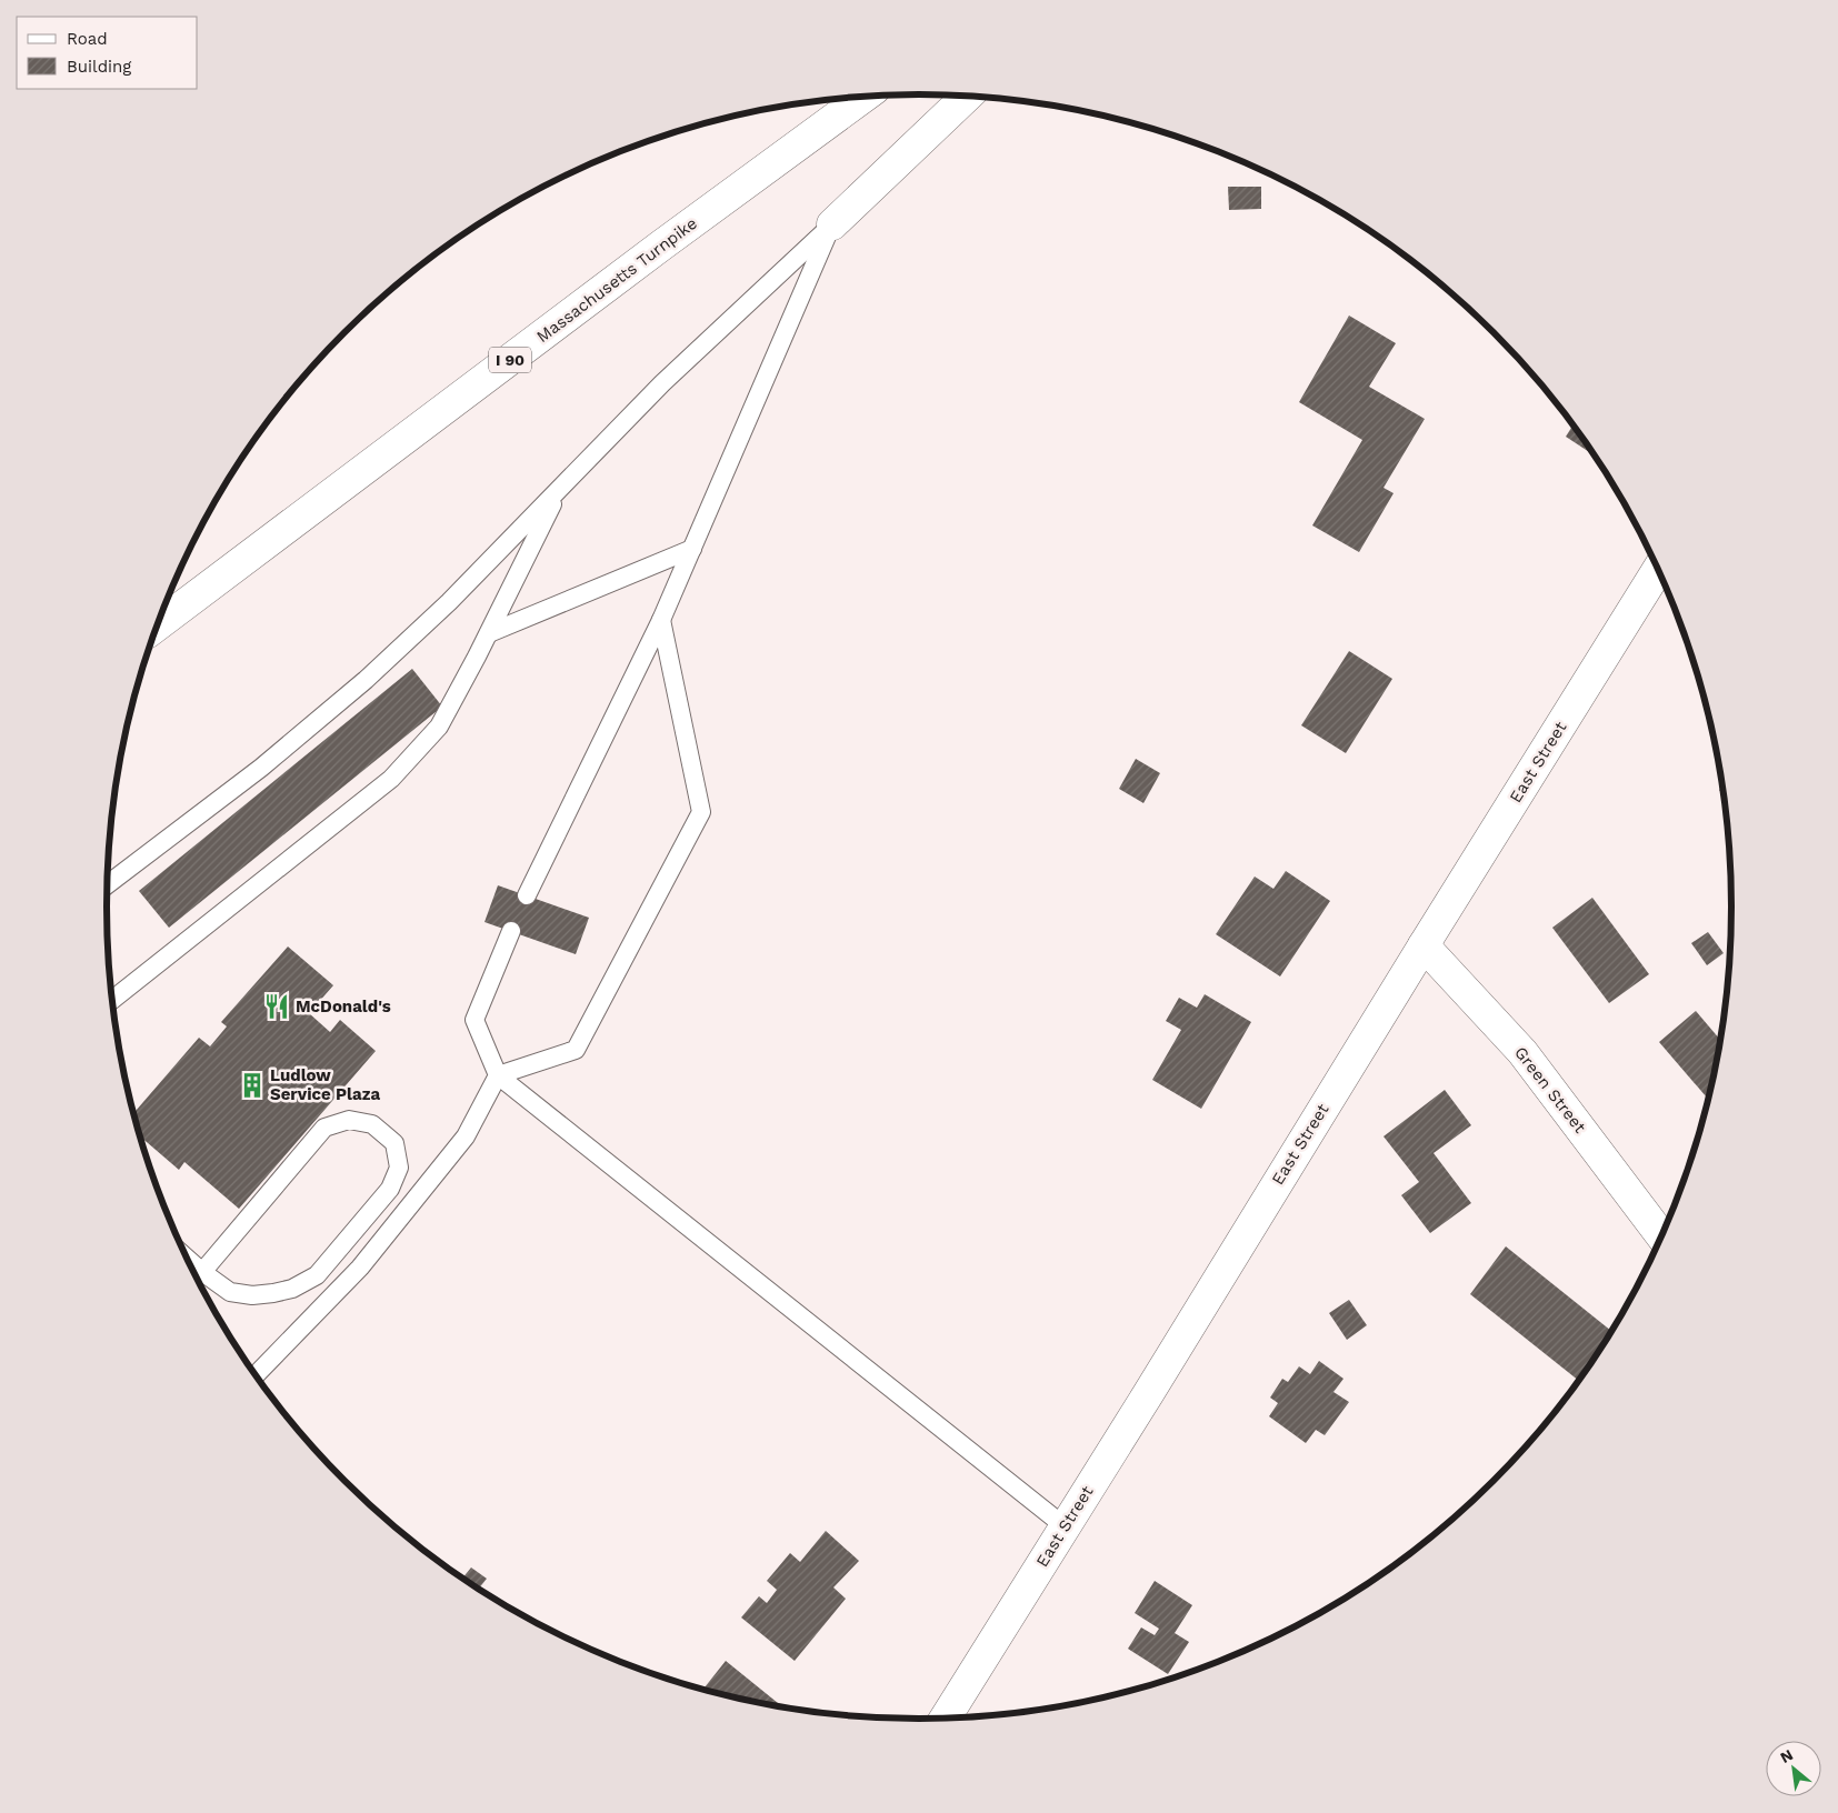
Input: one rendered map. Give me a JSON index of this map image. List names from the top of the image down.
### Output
{
  "streets": {
    "main road": [
      "Massachusetts Turnpike",
      "I 90",
      "East Street",
      "Green Street"
    ]
  },
  "crossings": [
    ["East Street", "Green Street"]
  ],
  "places": {
    "restaurant": ["McDonald's"],
    "building": ["Ludlow Service Plaza"]
  },
  "legend": ["Road", "Building"],
  "north": "top left"
}
